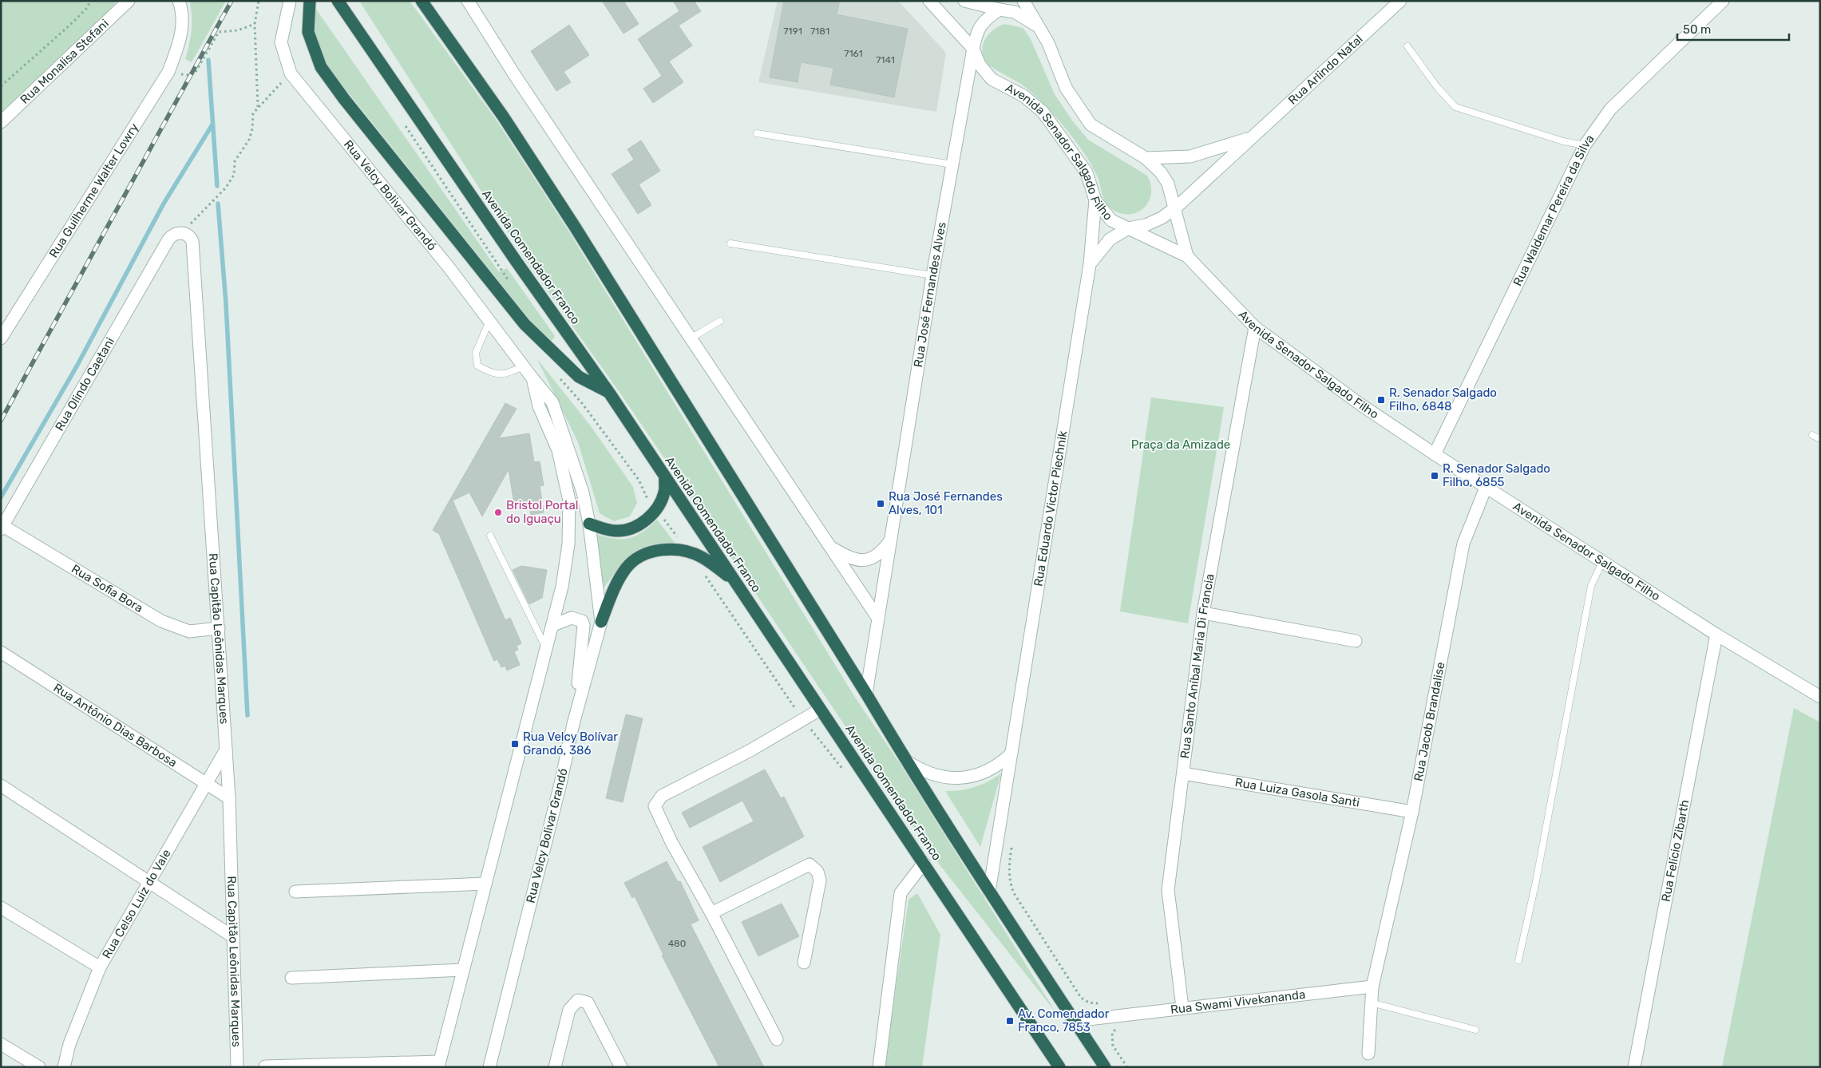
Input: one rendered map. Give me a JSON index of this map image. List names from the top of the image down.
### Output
{
  "streets": {
    "highway": ["Avenida Comendador Franco"],
    "street": [
      "Rua Monalisa Stefani",
      "Rua Arlindo Natal",
      "Avenida Senador Salgado Filho",
      "Rua Guilherme Walter Lowry",
      "Rua Velcy Bolivar Grandó",
      "Rua Waldemar Pereira da Silva",
      "Rua José Fernandes Alves",
      "Rua Olindo Caetani",
      "Rua Eduardo Victor Piechnik",
      "Rua Sofia Bora",
      "Rua Capitão Leônidas Marques",
      "Rua Santo Aníbal Maria Di Francia",
      "Rua Jacob Brandalise",
      "Rua Antônio Dias Barbosa",
      "Rua Luiza Gasola Santi",
      "Rua Felício Zibarth",
      "Rua Celso Luiz do Vale",
      "Rua Swami Vivekananda"
    ]
  },
  "crossings": [
    ["Rua Arlindo Natal", "Avenida Senador Salgado Filho"],
    ["Rua Arlindo Natal", "Rua Eduardo Victor Piechnik"],
    ["Avenida Senador Salgado Filho", "Rua Waldemar Pereira da Silva"],
    ["Avenida Senador Salgado Filho", "Rua José Fernandes Alves"],
    ["Avenida Senador Salgado Filho", "Rua Eduardo Victor Piechnik"],
    ["Avenida Senador Salgado Filho", "Rua Santo Aníbal Maria Di Francia"],
    ["Avenida Senador Salgado Filho", "Rua Jacob Brandalise"],
    ["Avenida Senador Salgado Filho", "Rua Felício Zibarth"],
    ["Rua Olindo Caetani", "Rua Sofia Bora"],
    ["Rua Olindo Caetani", "Rua Capitão Leônidas Marques"],
    ["Rua Sofia Bora", "Rua Capitão Leônidas Marques"],
    ["Rua Capitão Leônidas Marques", "Rua Antônio Dias Barbosa"],
    ["Rua Capitão Leônidas Marques", "Rua Celso Luiz do Vale"],
    ["Rua Santo Aníbal Maria Di Francia", "Rua Luiza Gasola Santi"],
    ["Rua Santo Aníbal Maria Di Francia", "Rua Swami Vivekananda"],
    ["Rua Jacob Brandalise", "Rua Luiza Gasola Santi"],
    ["Rua Jacob Brandalise", "Rua Swami Vivekananda"],
    ["Rua Antônio Dias Barbosa", "Rua Celso Luiz do Vale"]
  ],
  "parks": ["Praça da Amizade"],
  "places": {
    "transit": [
      "R. Senador Salgado Filho, 6848",
      "R. Senador Salgado Filho, 6855",
      "Rua José Fernandes Alves, 101",
      "Rua Velcy Bolívar Grandó, 386",
      "Av. Comendador Franco, 7853"
    ],
    "other": ["Bristol Portal do Iguaçu"]
  },
  "house_numbers": [
    "7191",
    "7181",
    "7161",
    "7141",
    "480"
  ],
  "scale_bar": "50 m"
}
